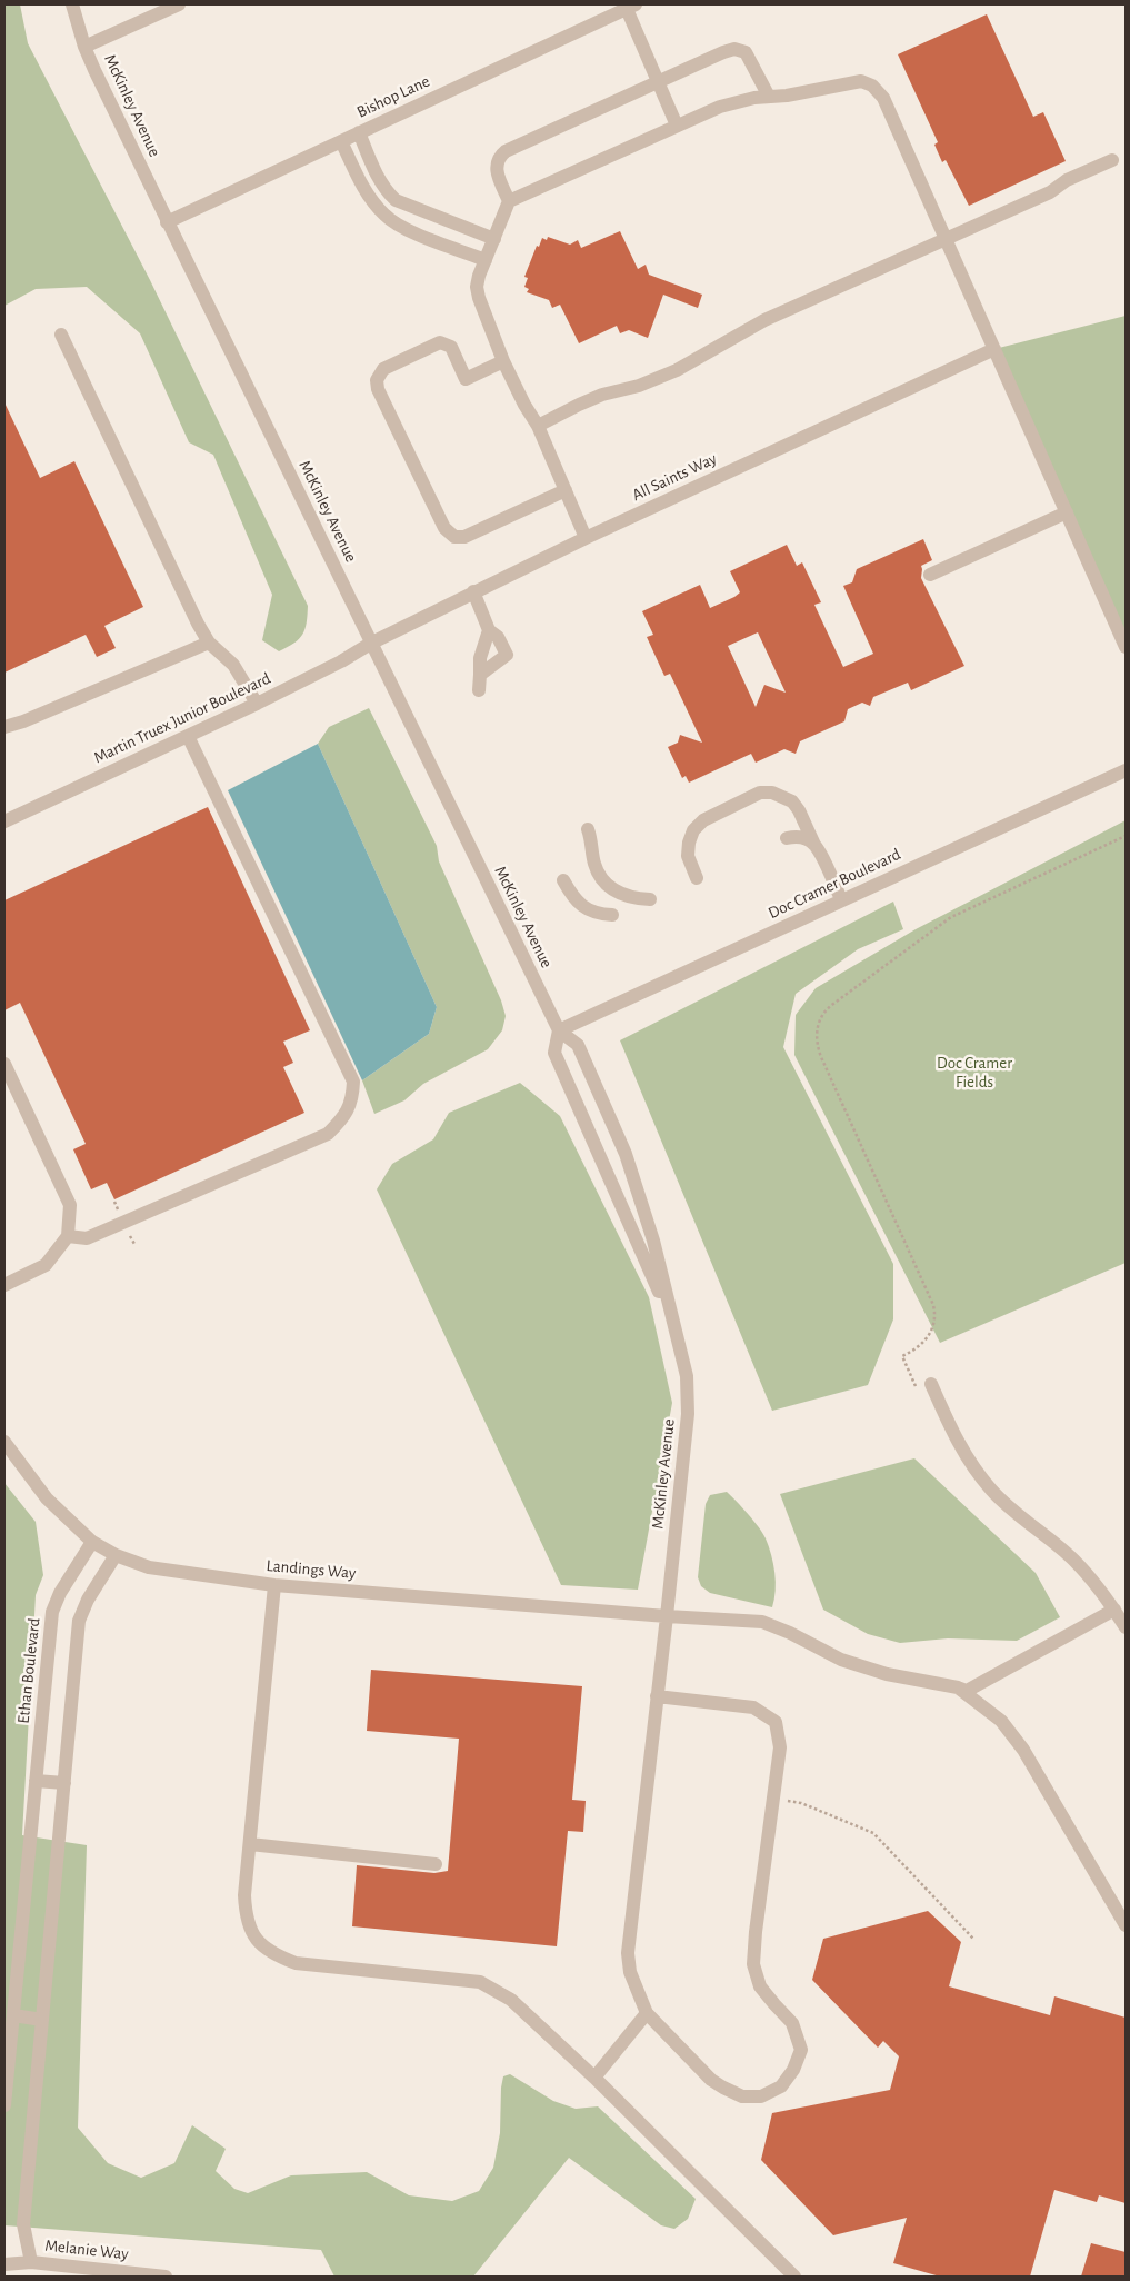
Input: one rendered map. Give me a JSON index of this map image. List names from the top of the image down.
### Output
{
  "streets": {
    "street": [
      "Bishop Lane",
      "McKinley Avenue",
      "All Saints Way",
      "Martin Truex Junior Boulevard",
      "Doc Cramer Boulevard",
      "Landings Way",
      "Ethan Boulevard",
      "Melanie Way"
    ]
  },
  "crossings": [
    ["Bishop Lane", "McKinley Avenue"],
    ["McKinley Avenue", "All Saints Way"],
    ["McKinley Avenue", "Martin Truex Junior Boulevard"],
    ["McKinley Avenue", "Doc Cramer Boulevard"],
    ["McKinley Avenue", "Landings Way"],
    ["All Saints Way", "Martin Truex Junior Boulevard"],
    ["Landings Way", "Ethan Boulevard"]
  ],
  "parks": ["Doc Cramer Fields"]
}
